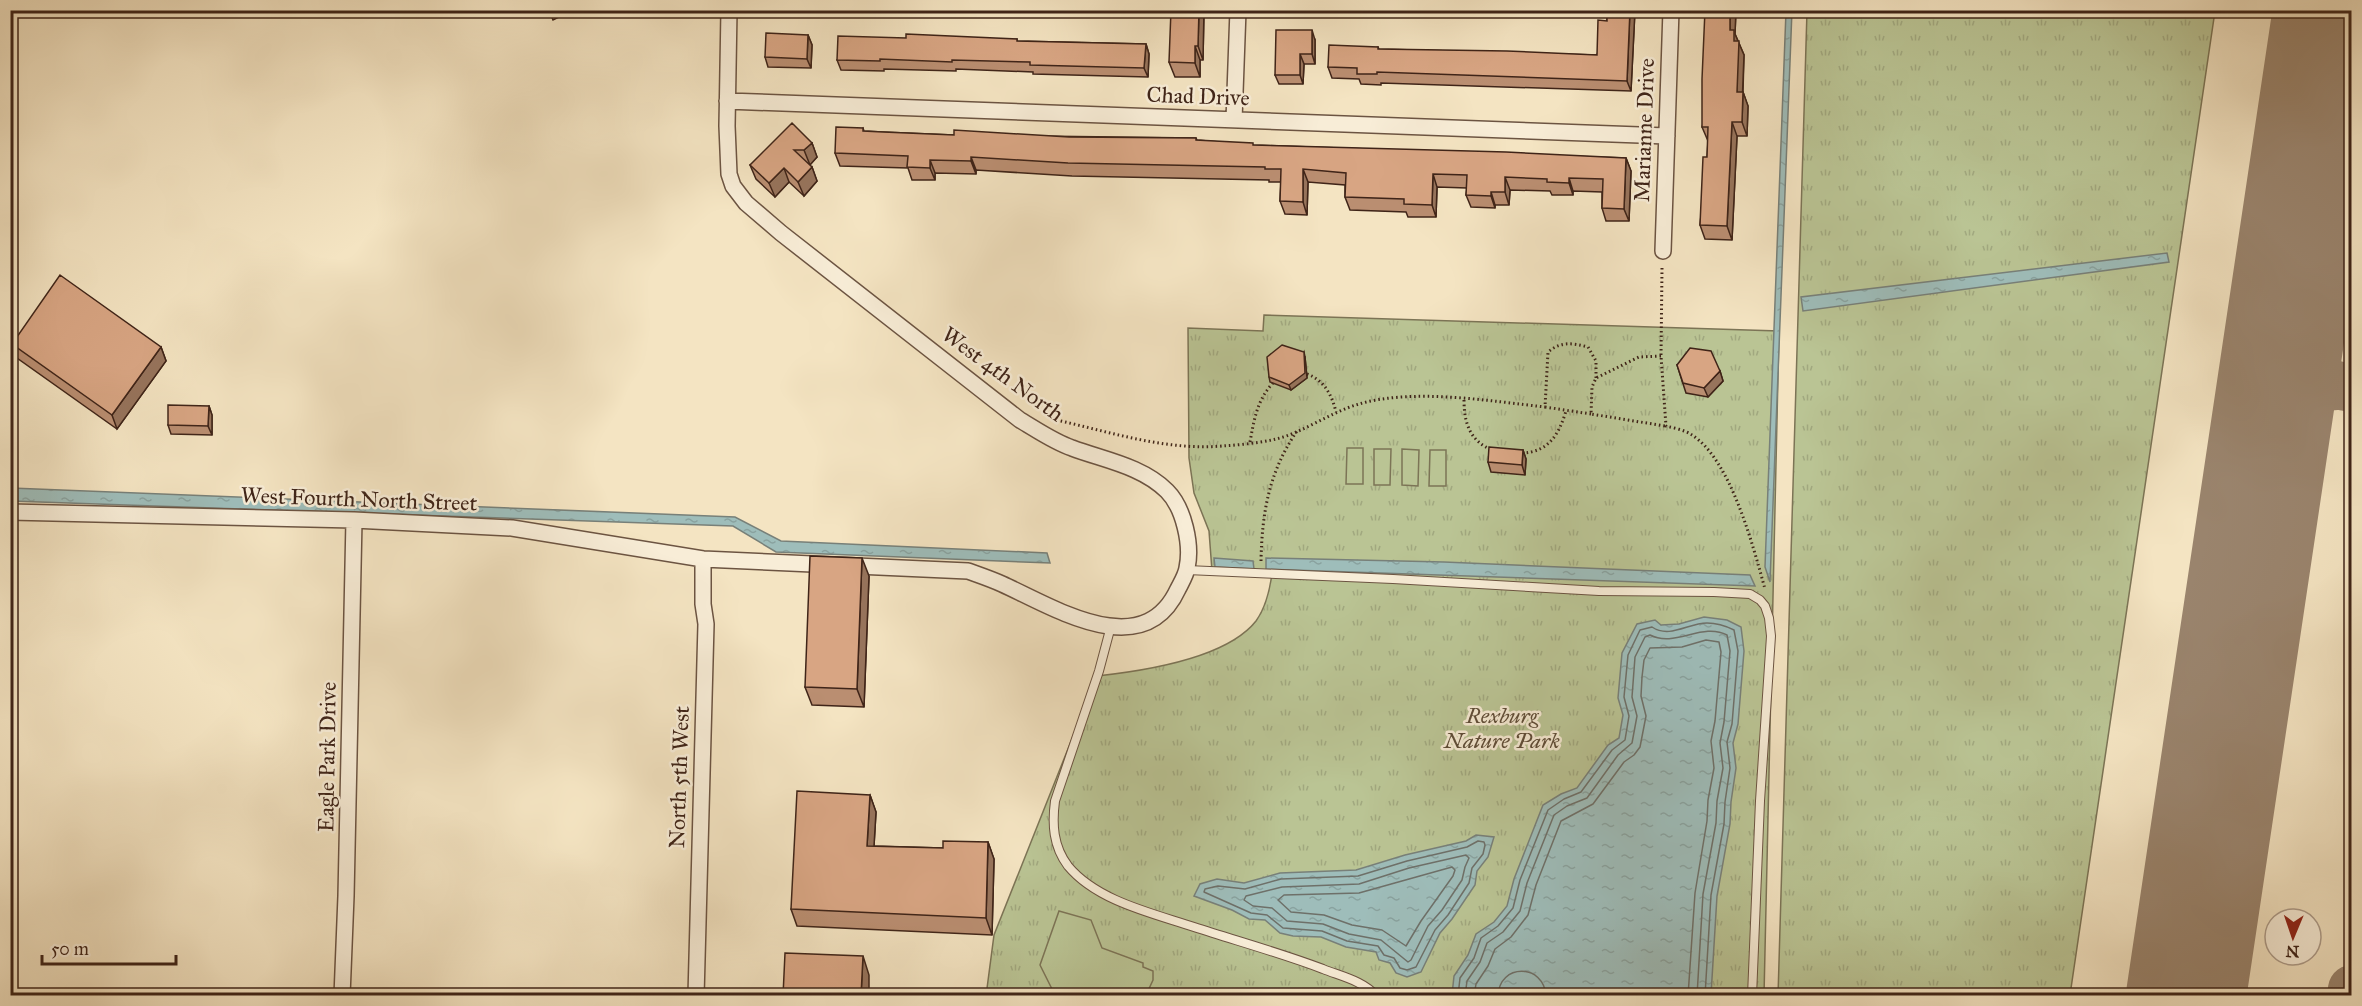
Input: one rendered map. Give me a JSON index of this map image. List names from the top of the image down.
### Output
{
  "streets": {
    "street": [
      "Chad Drive",
      "Marianne Drive",
      "West 4th North",
      "West Fourth North Street",
      "Eagle Park Drive",
      "North 5th West"
    ]
  },
  "crossings": [
    ["Chad Drive", "Marianne Drive"],
    ["Chad Drive", "West 4th North"],
    ["West 4th North", "West Fourth North Street"],
    ["West 4th North", "North 5th West"],
    ["West Fourth North Street", "Eagle Park Drive"],
    ["West Fourth North Street", "North 5th West"]
  ],
  "parks": ["Rexburg Nature Park"],
  "scale_bar": "50 m",
  "north": "bottom"
}
